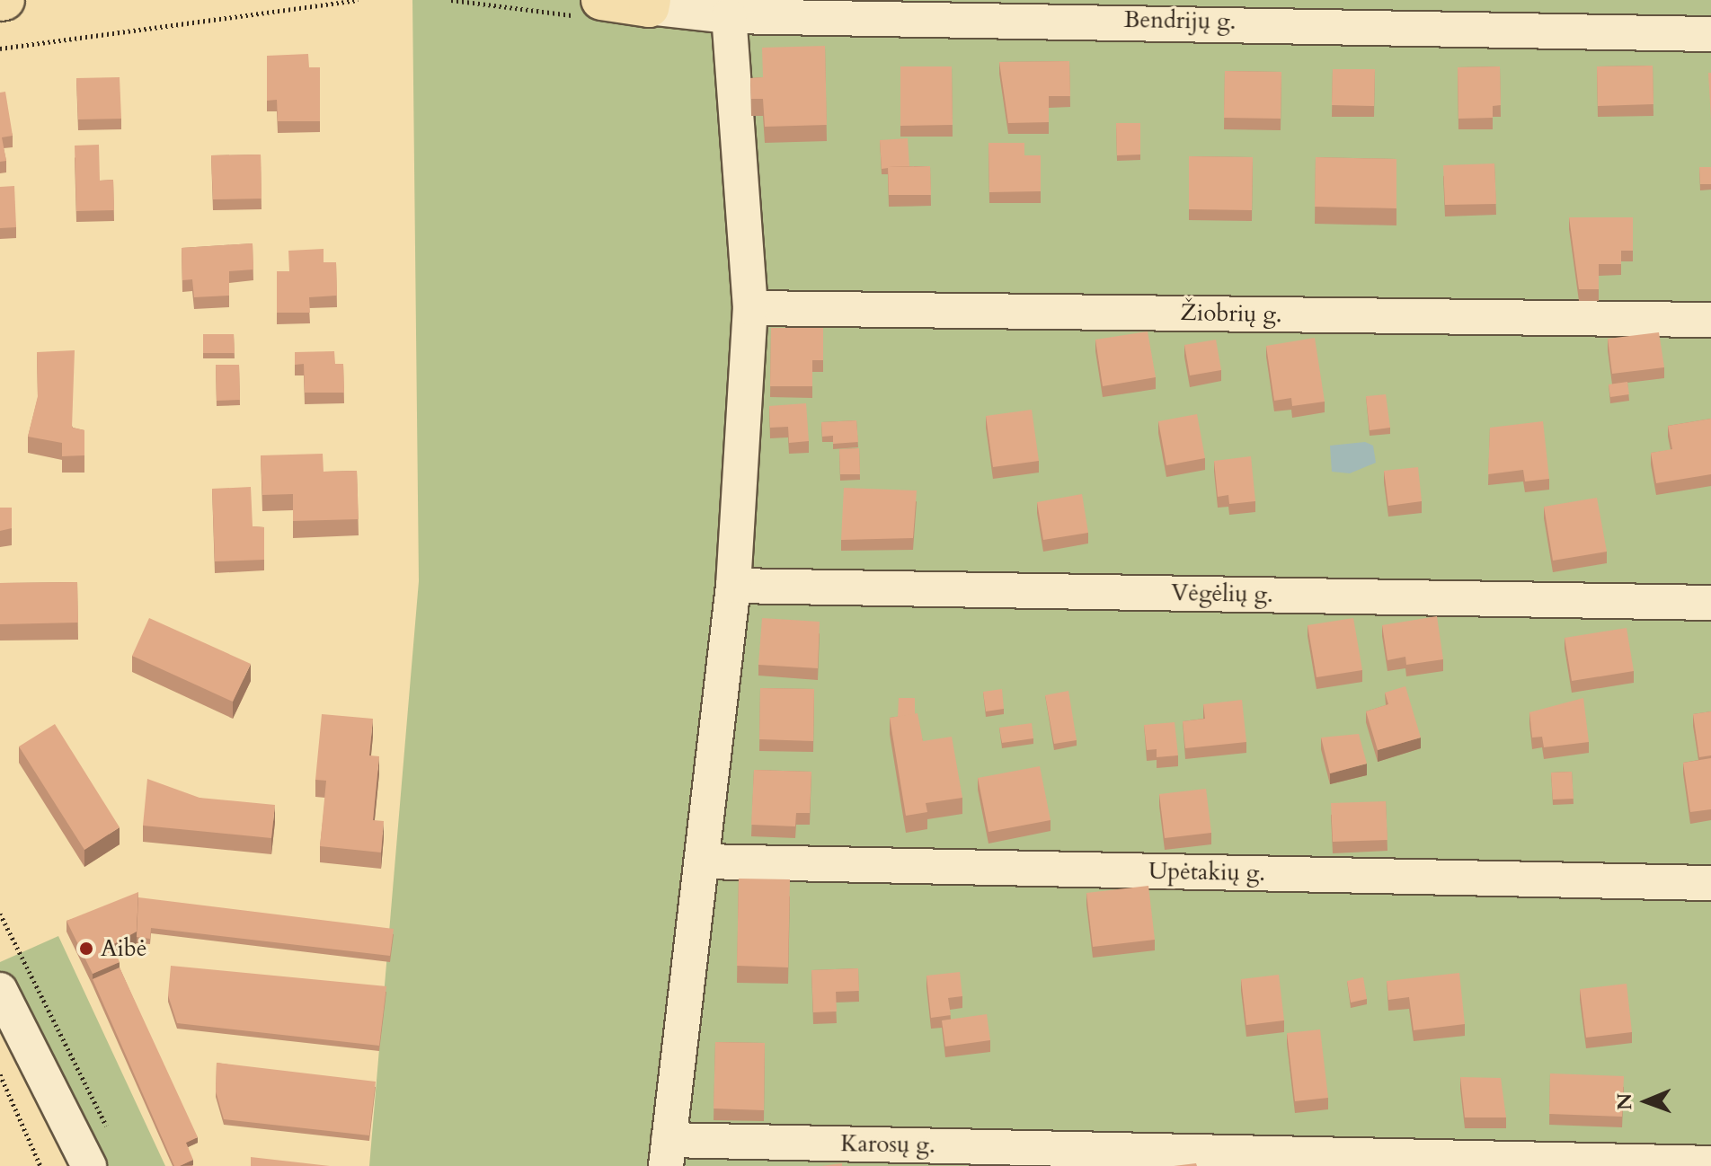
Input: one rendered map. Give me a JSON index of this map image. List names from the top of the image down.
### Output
{
  "streets": {
    "street": [
      "Bendrijų g.",
      "Žiobrių g.",
      "Vėgėlių g.",
      "Upėtakių g.",
      "Karosų g."
    ]
  },
  "places": ["Aibė"],
  "north": "left"
}
